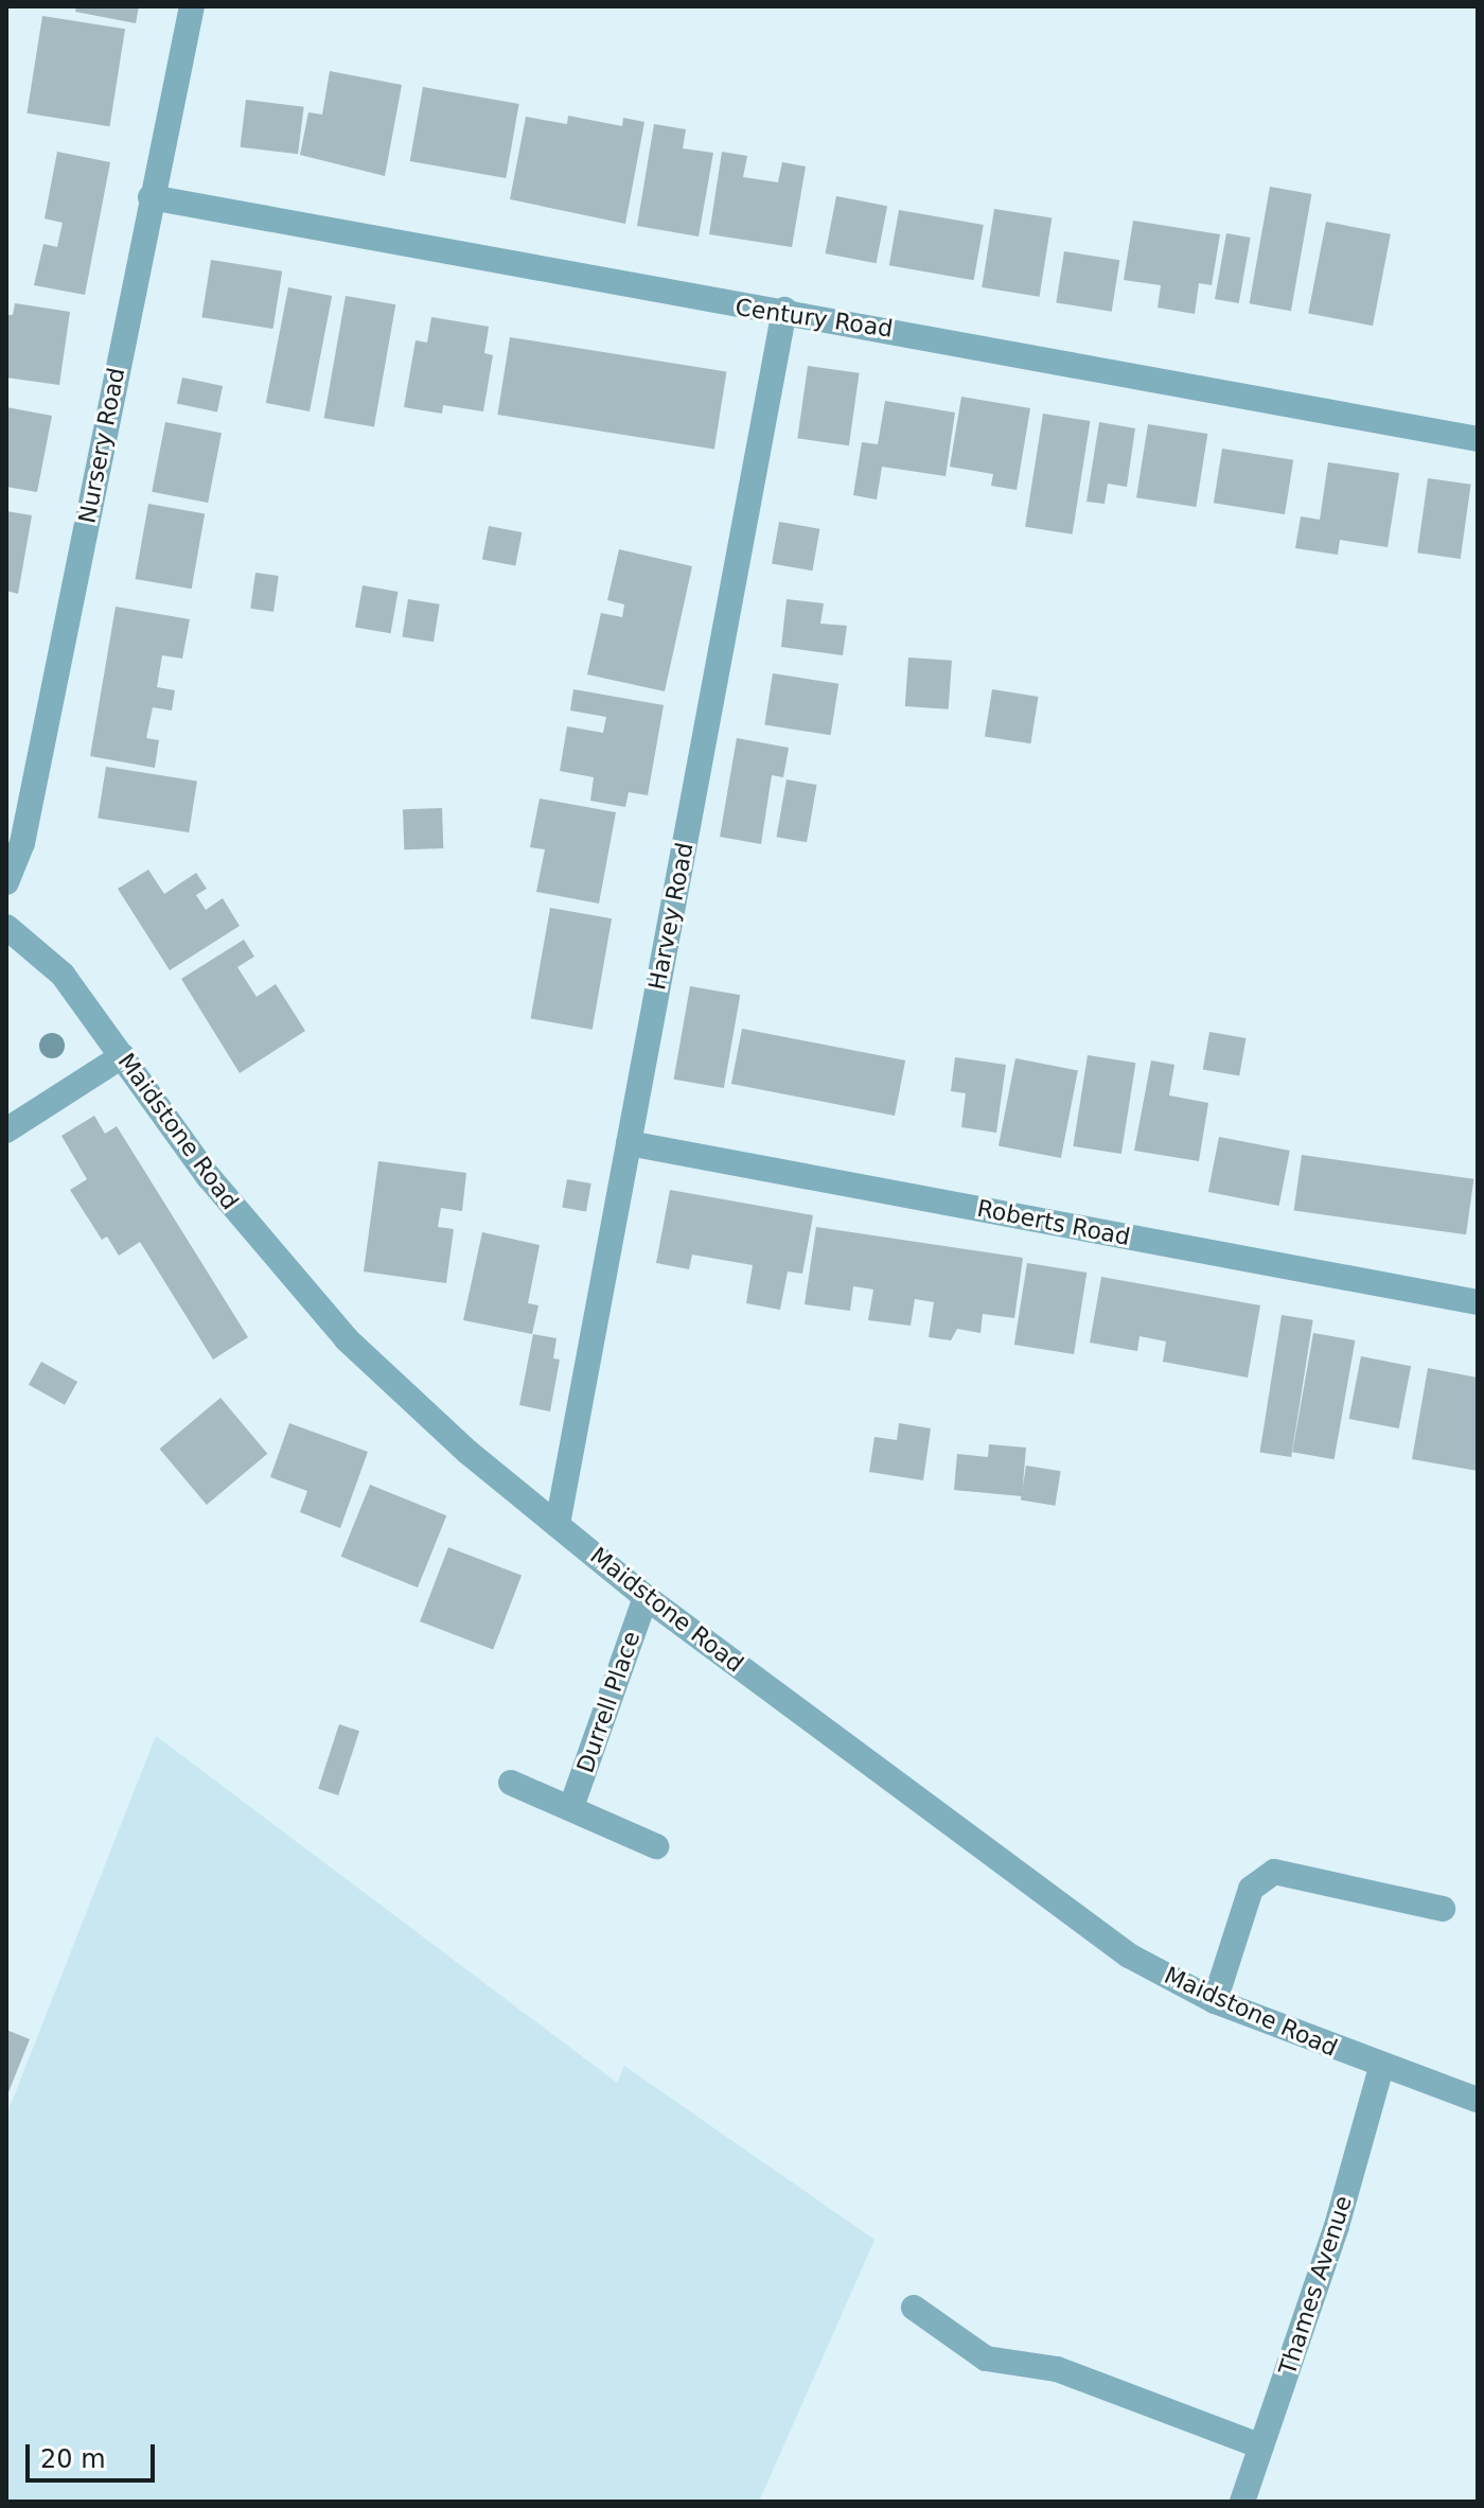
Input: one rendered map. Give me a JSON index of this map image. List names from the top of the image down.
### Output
{
  "streets": {
    "street": [
      "Century Road",
      "Nursery Road",
      "Harvey Road",
      "Maidstone Road",
      "Roberts Road",
      "Durrell Place",
      "Thames Avenue"
    ]
  },
  "crossings": [
    ["Century Road", "Nursery Road"],
    ["Century Road", "Harvey Road"],
    ["Harvey Road", "Maidstone Road"],
    ["Harvey Road", "Roberts Road"],
    ["Maidstone Road", "Durrell Place"],
    ["Maidstone Road", "Thames Avenue"]
  ],
  "scale_bar": "20 m"
}
